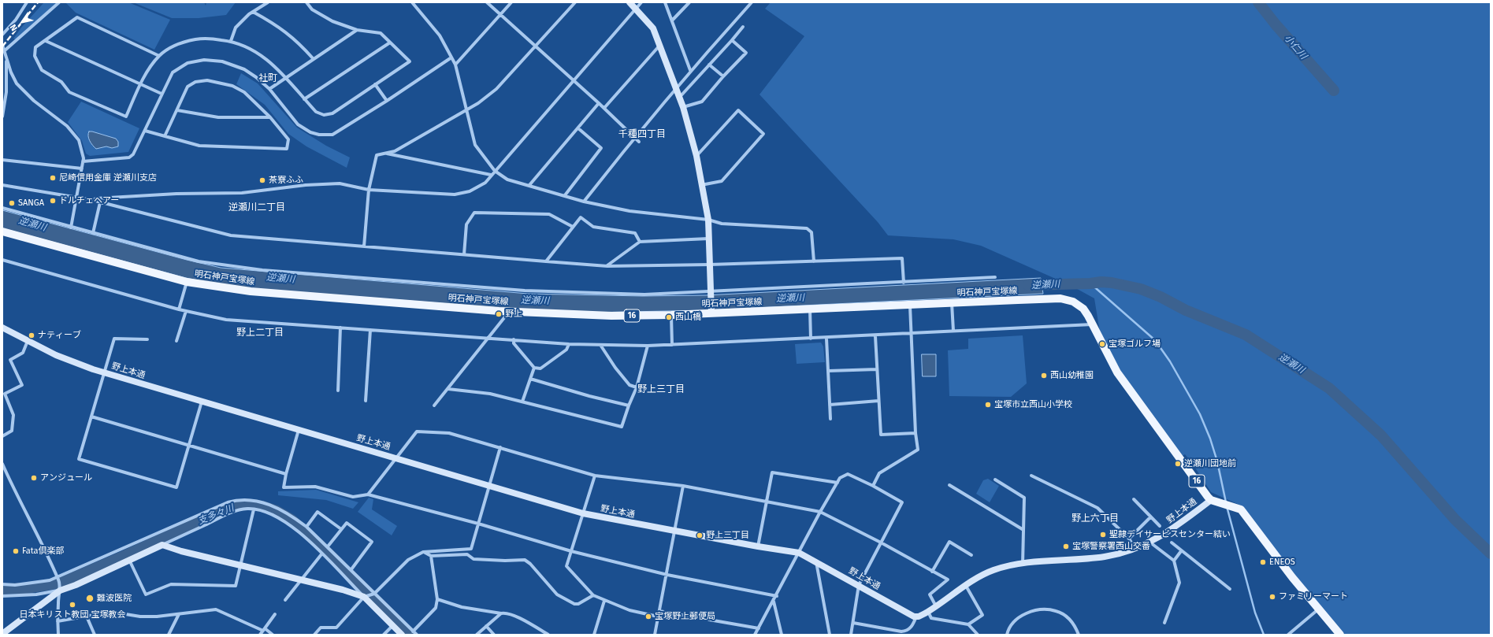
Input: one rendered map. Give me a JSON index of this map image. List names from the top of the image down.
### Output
{
  "streets": {
    "main road": ["明石神戸宝塚線", "16"],
    "street": ["野上本通"]
  },
  "crossings": [
    ["明石神戸宝塚線", "野上本通"]
  ],
  "districts": [
    "社町",
    "千種四丁目",
    "逆瀬川二丁目",
    "野上二丁目",
    "野上三丁目",
    "野上六丁目"
  ],
  "water": ["小仁川", "逆瀬川", "支多々川"],
  "places": [
    "尼崎信用金庫 逆瀬川支店",
    "茶寮ふふ",
    "ドルチェヘアー",
    "SANGA",
    "野上",
    "西山橋",
    "ナティーブ",
    "宝塚ゴルフ場",
    "西山幼稚園",
    "宝塚市立西山小学校",
    "逆瀬川団地前",
    "アンジュール",
    "聖隷デイサービスセンター結い",
    "野上三丁目",
    "宝塚警察署西山交番",
    "Fata倶楽部",
    "ENEOS",
    "ファミリーマート",
    "難波医院",
    "日本キリスト教団 宝塚教会",
    "宝塚野上郵便局"
  ],
  "north": "bottom left"
}
